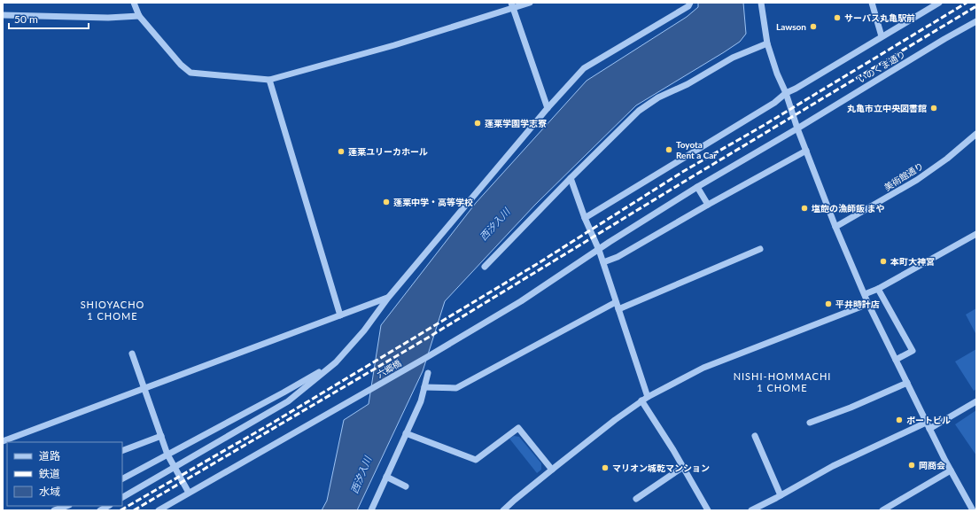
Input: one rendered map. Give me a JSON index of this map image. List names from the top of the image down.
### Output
{
  "streets": {
    "street": ["いのくま通り", "美術館通り", "六郷橋"]
  },
  "crossings": [
    ["いのくま通り", "六郷橋"]
  ],
  "districts": ["SHIOYACHO 1 CHOME", "NISHI-HOMMACHI 1 CHOME"],
  "water": ["西汐入川"],
  "places": [
    "サーパス丸亀駅前",
    "Lawson",
    "丸亀市立中央図書館",
    "蓬莱学園学志寮",
    "Toyota Rent a Car",
    "蓬莱ユリーカホール",
    "蓬莱中学・高等学校",
    "塩飽の漁師飯 まや",
    "本町大神宮",
    "平井時計店",
    "ポートビル",
    "岡商会",
    "マリオン城乾マンション"
  ],
  "legend": ["道路", "鉄道", "水域"],
  "scale_bar": "50 m"
}
